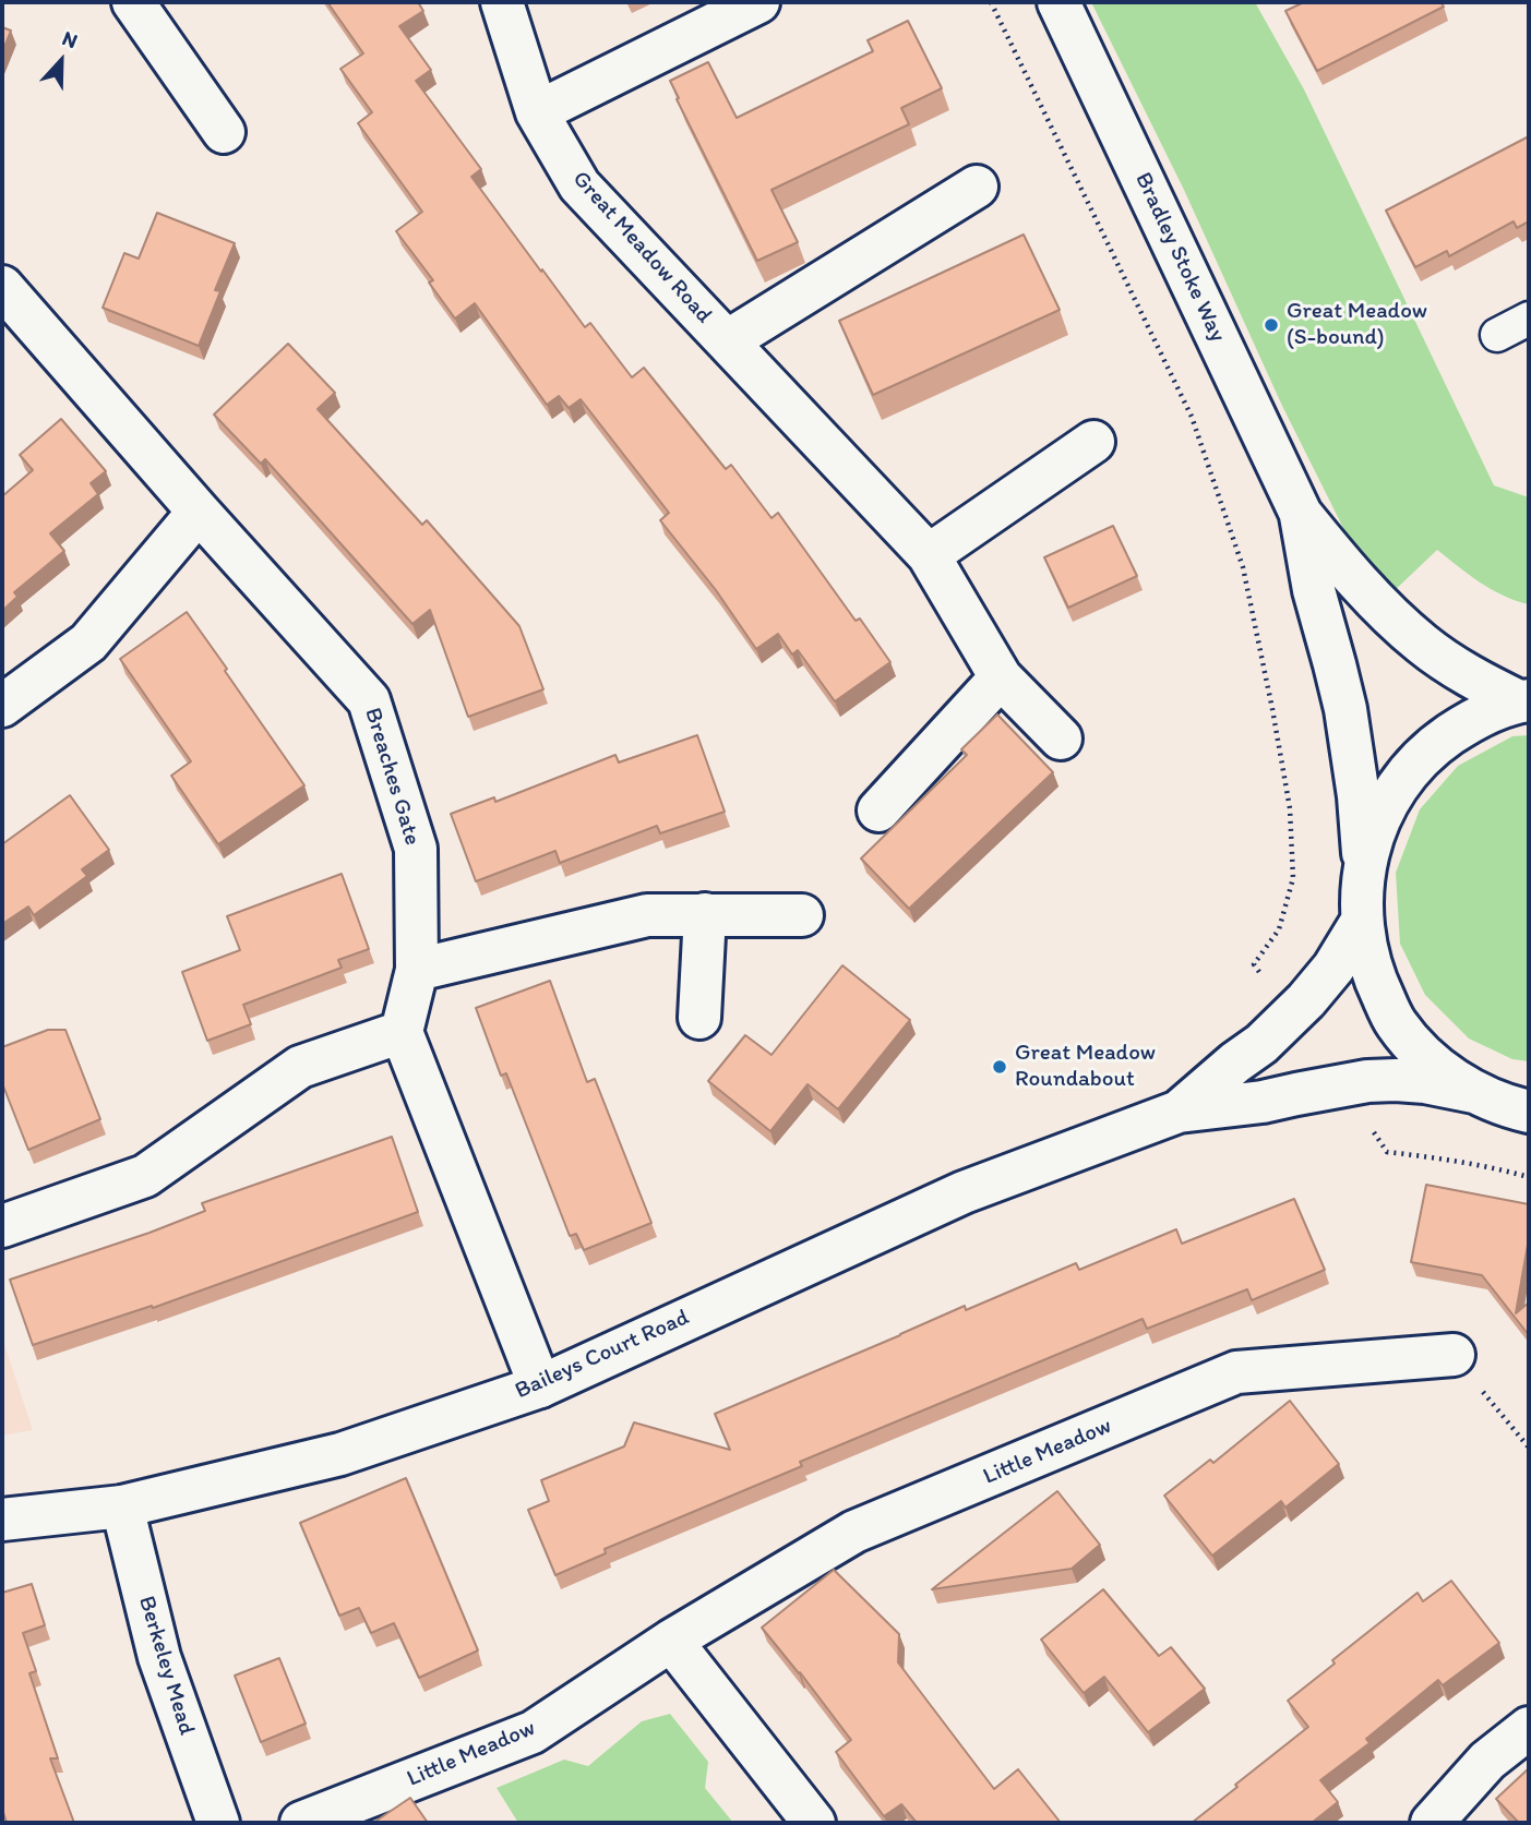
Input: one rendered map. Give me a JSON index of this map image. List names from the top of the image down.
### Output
{
  "streets": {
    "street": [
      "Great Meadow Road",
      "Bradley Stoke Way",
      "Breaches Gate",
      "Baileys Court Road",
      "Little Meadow",
      "Berkeley Mead"
    ]
  },
  "crossings": [
    ["Baileys Court Road", "Berkeley Mead"]
  ],
  "places": ["Great Meadow (S-bound)", "Great Meadow Roundabout"],
  "north": "top"
}
